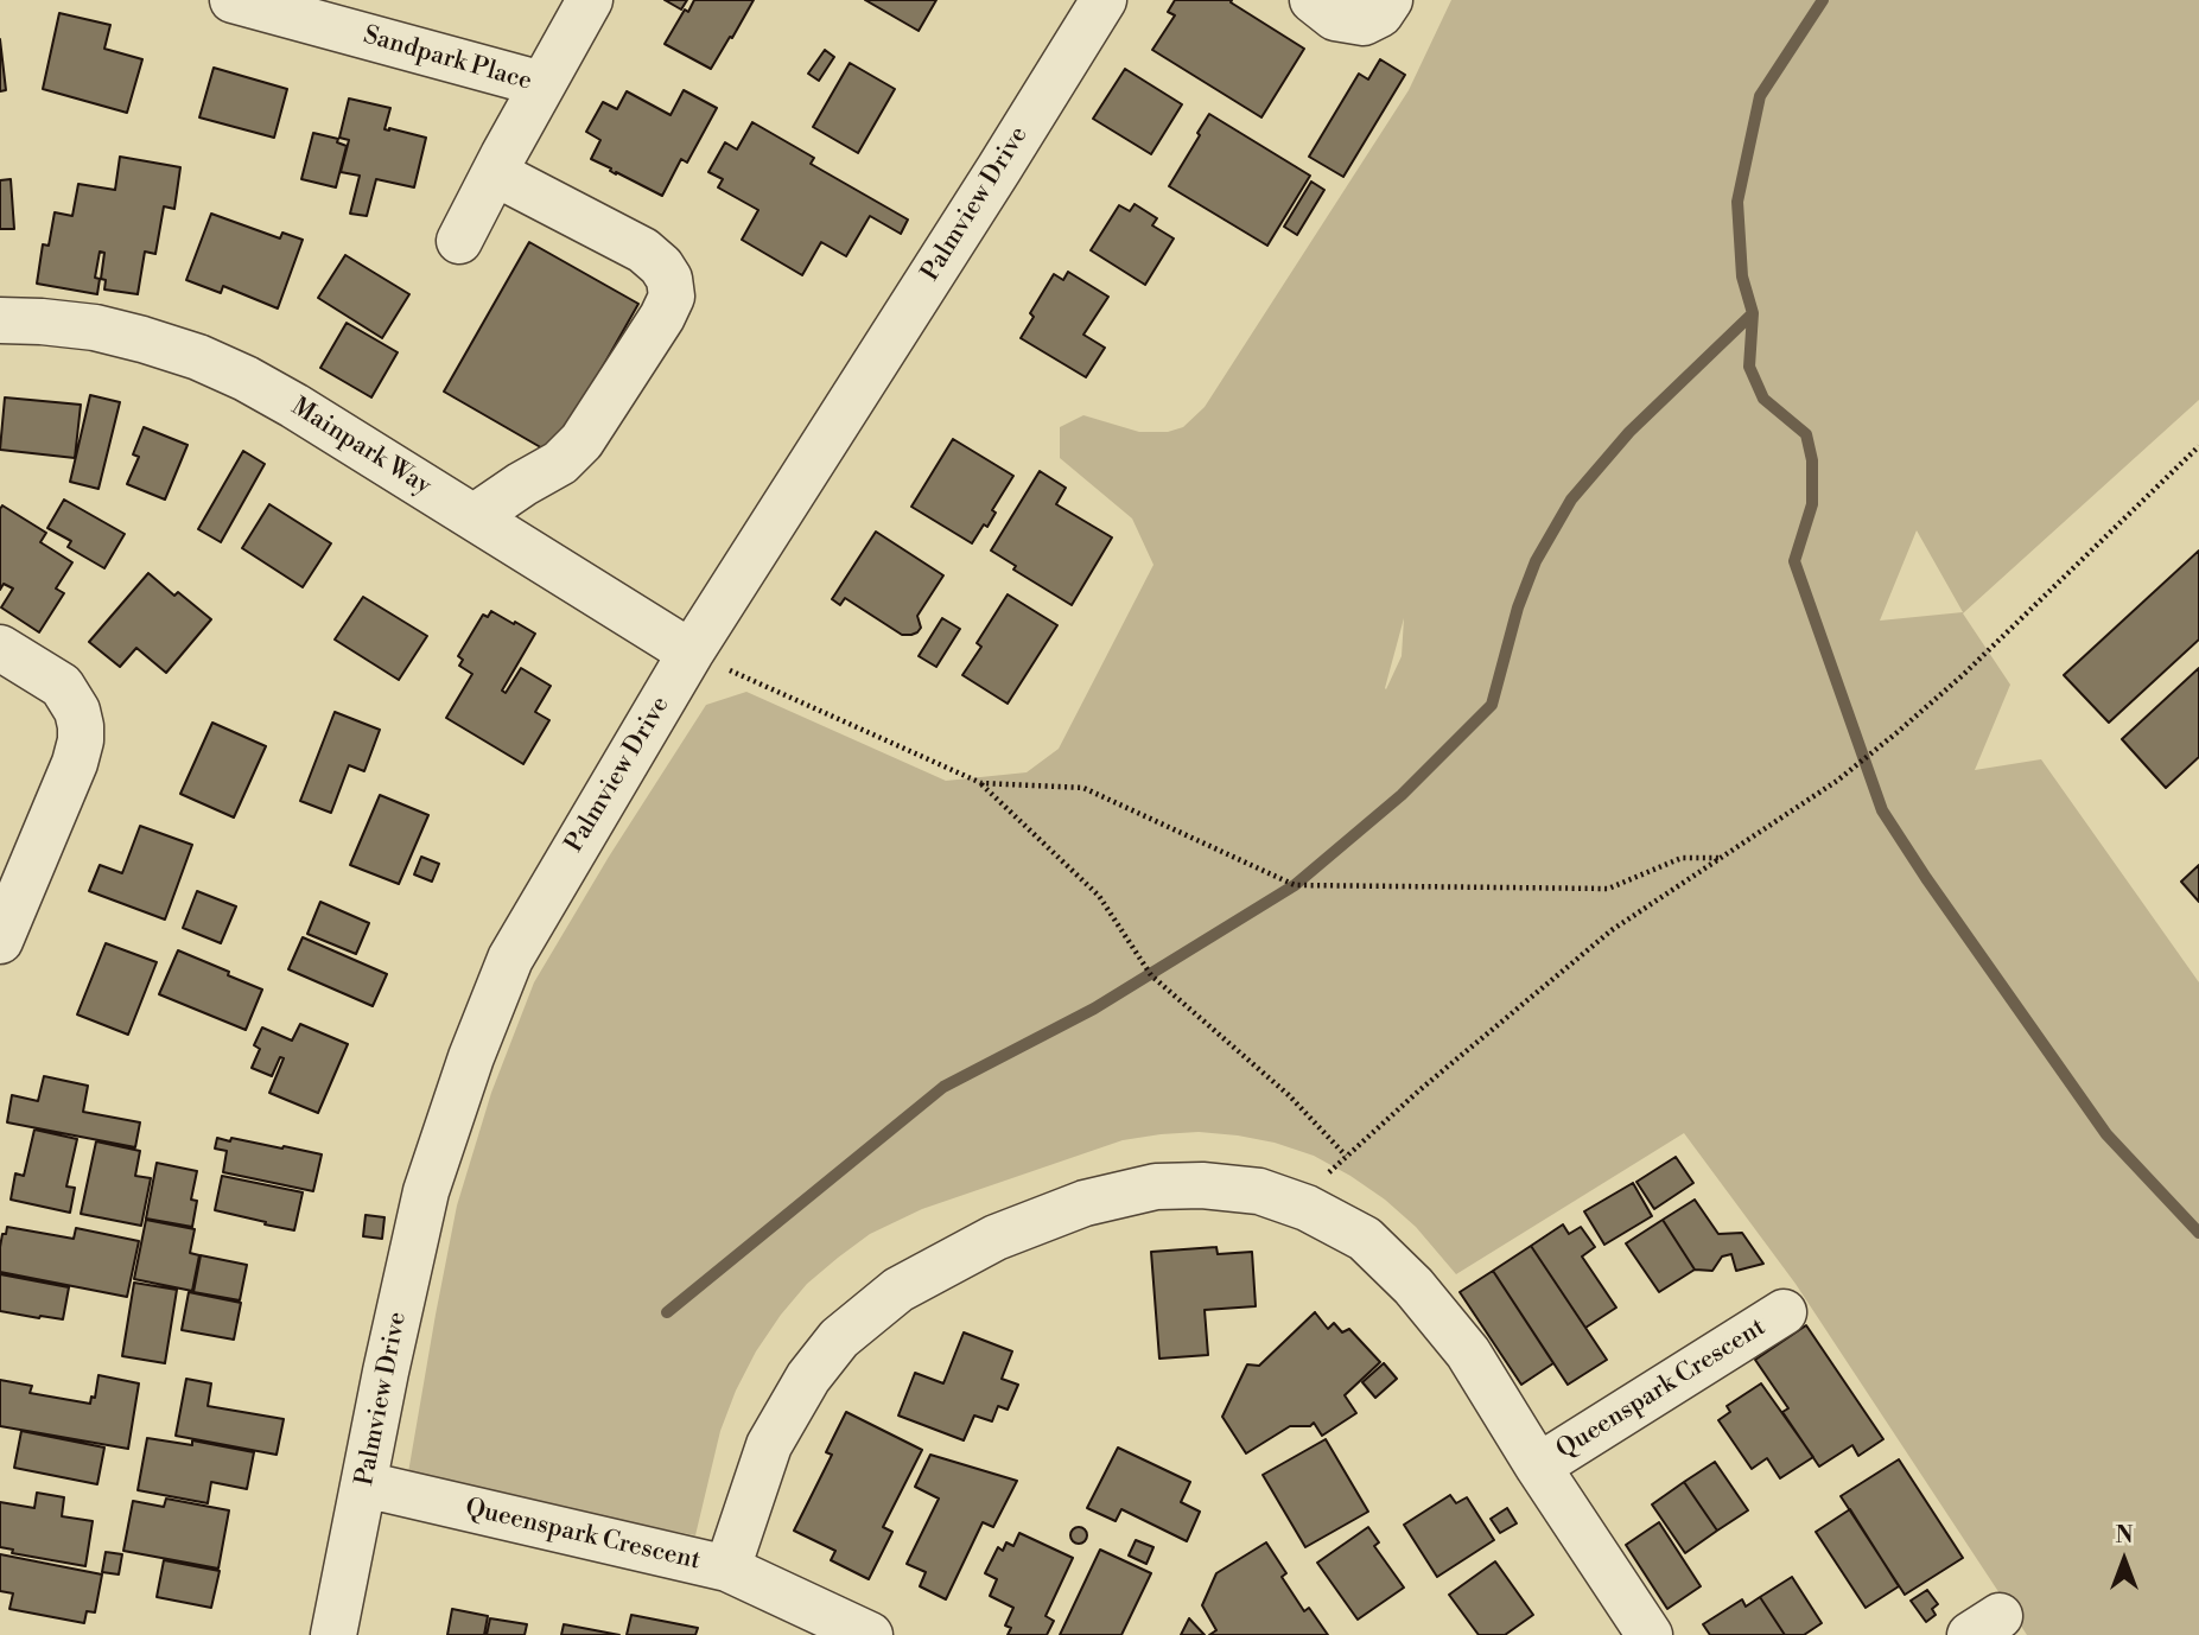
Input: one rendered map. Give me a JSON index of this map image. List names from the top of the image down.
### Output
{
  "streets": {
    "street": [
      "Sandpark Place",
      "Palmview Drive",
      "Mainpark Way",
      "Queenspark Crescent"
    ]
  },
  "crossings": [
    ["Palmview Drive", "Mainpark Way"],
    ["Palmview Drive", "Queenspark Crescent"]
  ],
  "north": "top"
}
